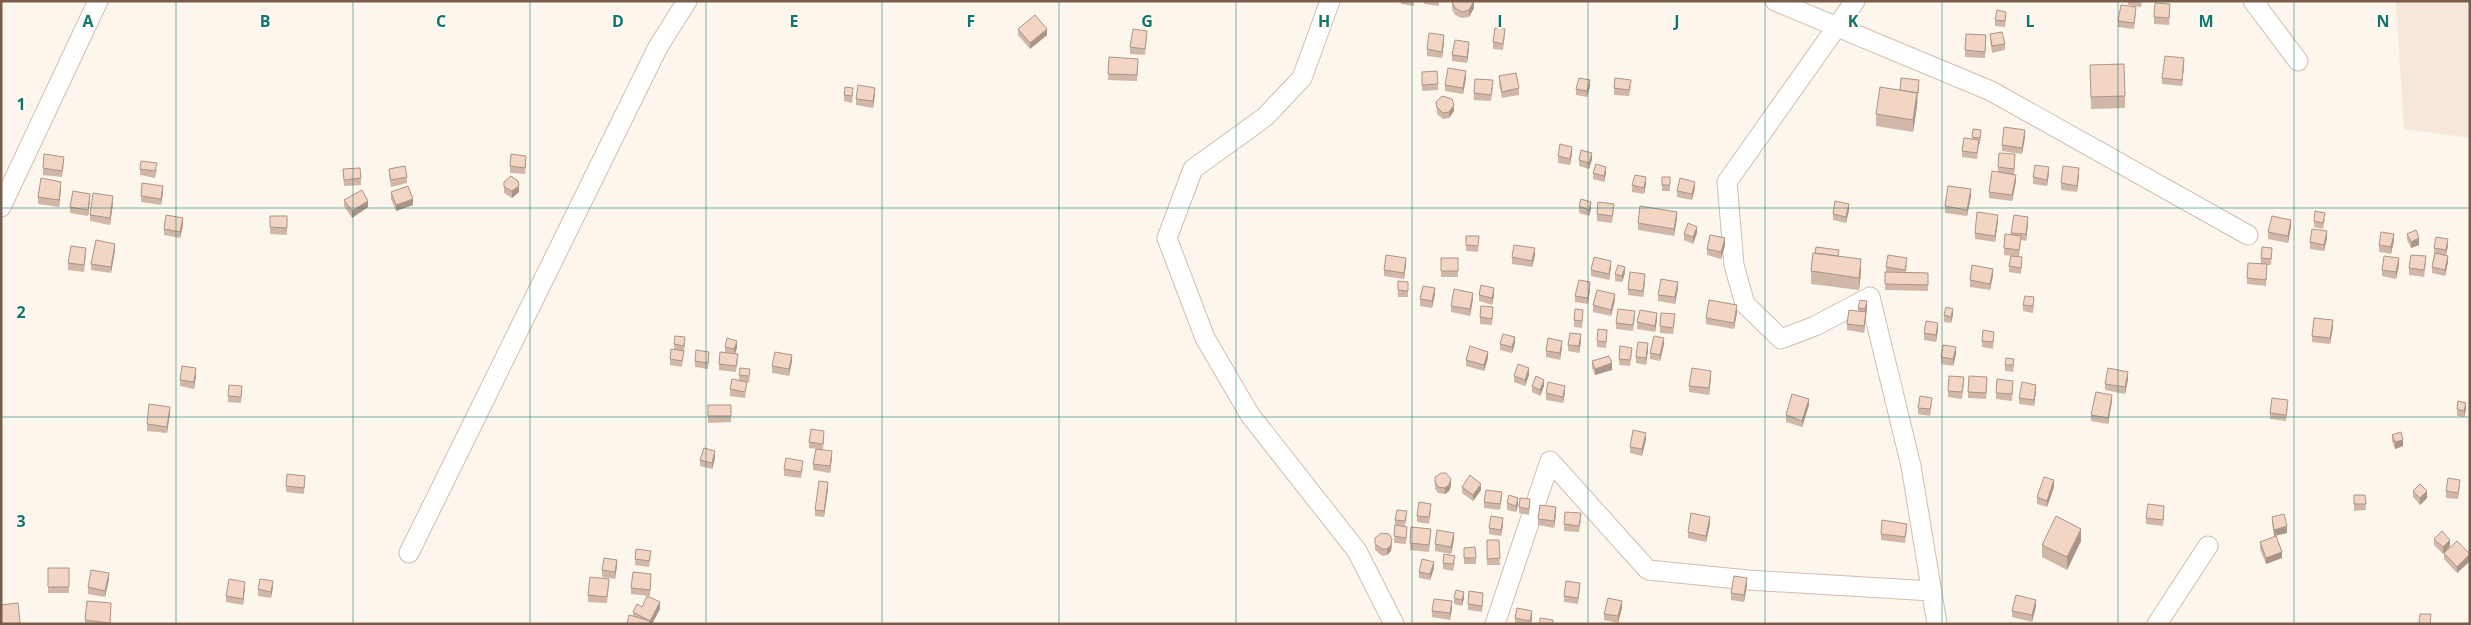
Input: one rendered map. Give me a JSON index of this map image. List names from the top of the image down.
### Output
{
  "grid": {
    "columns": [
      "A",
      "B",
      "C",
      "D",
      "E",
      "F",
      "G",
      "H",
      "I",
      "J",
      "K",
      "L",
      "M",
      "N"
    ],
    "rows": ["1", "2", "3"]
  }
}
